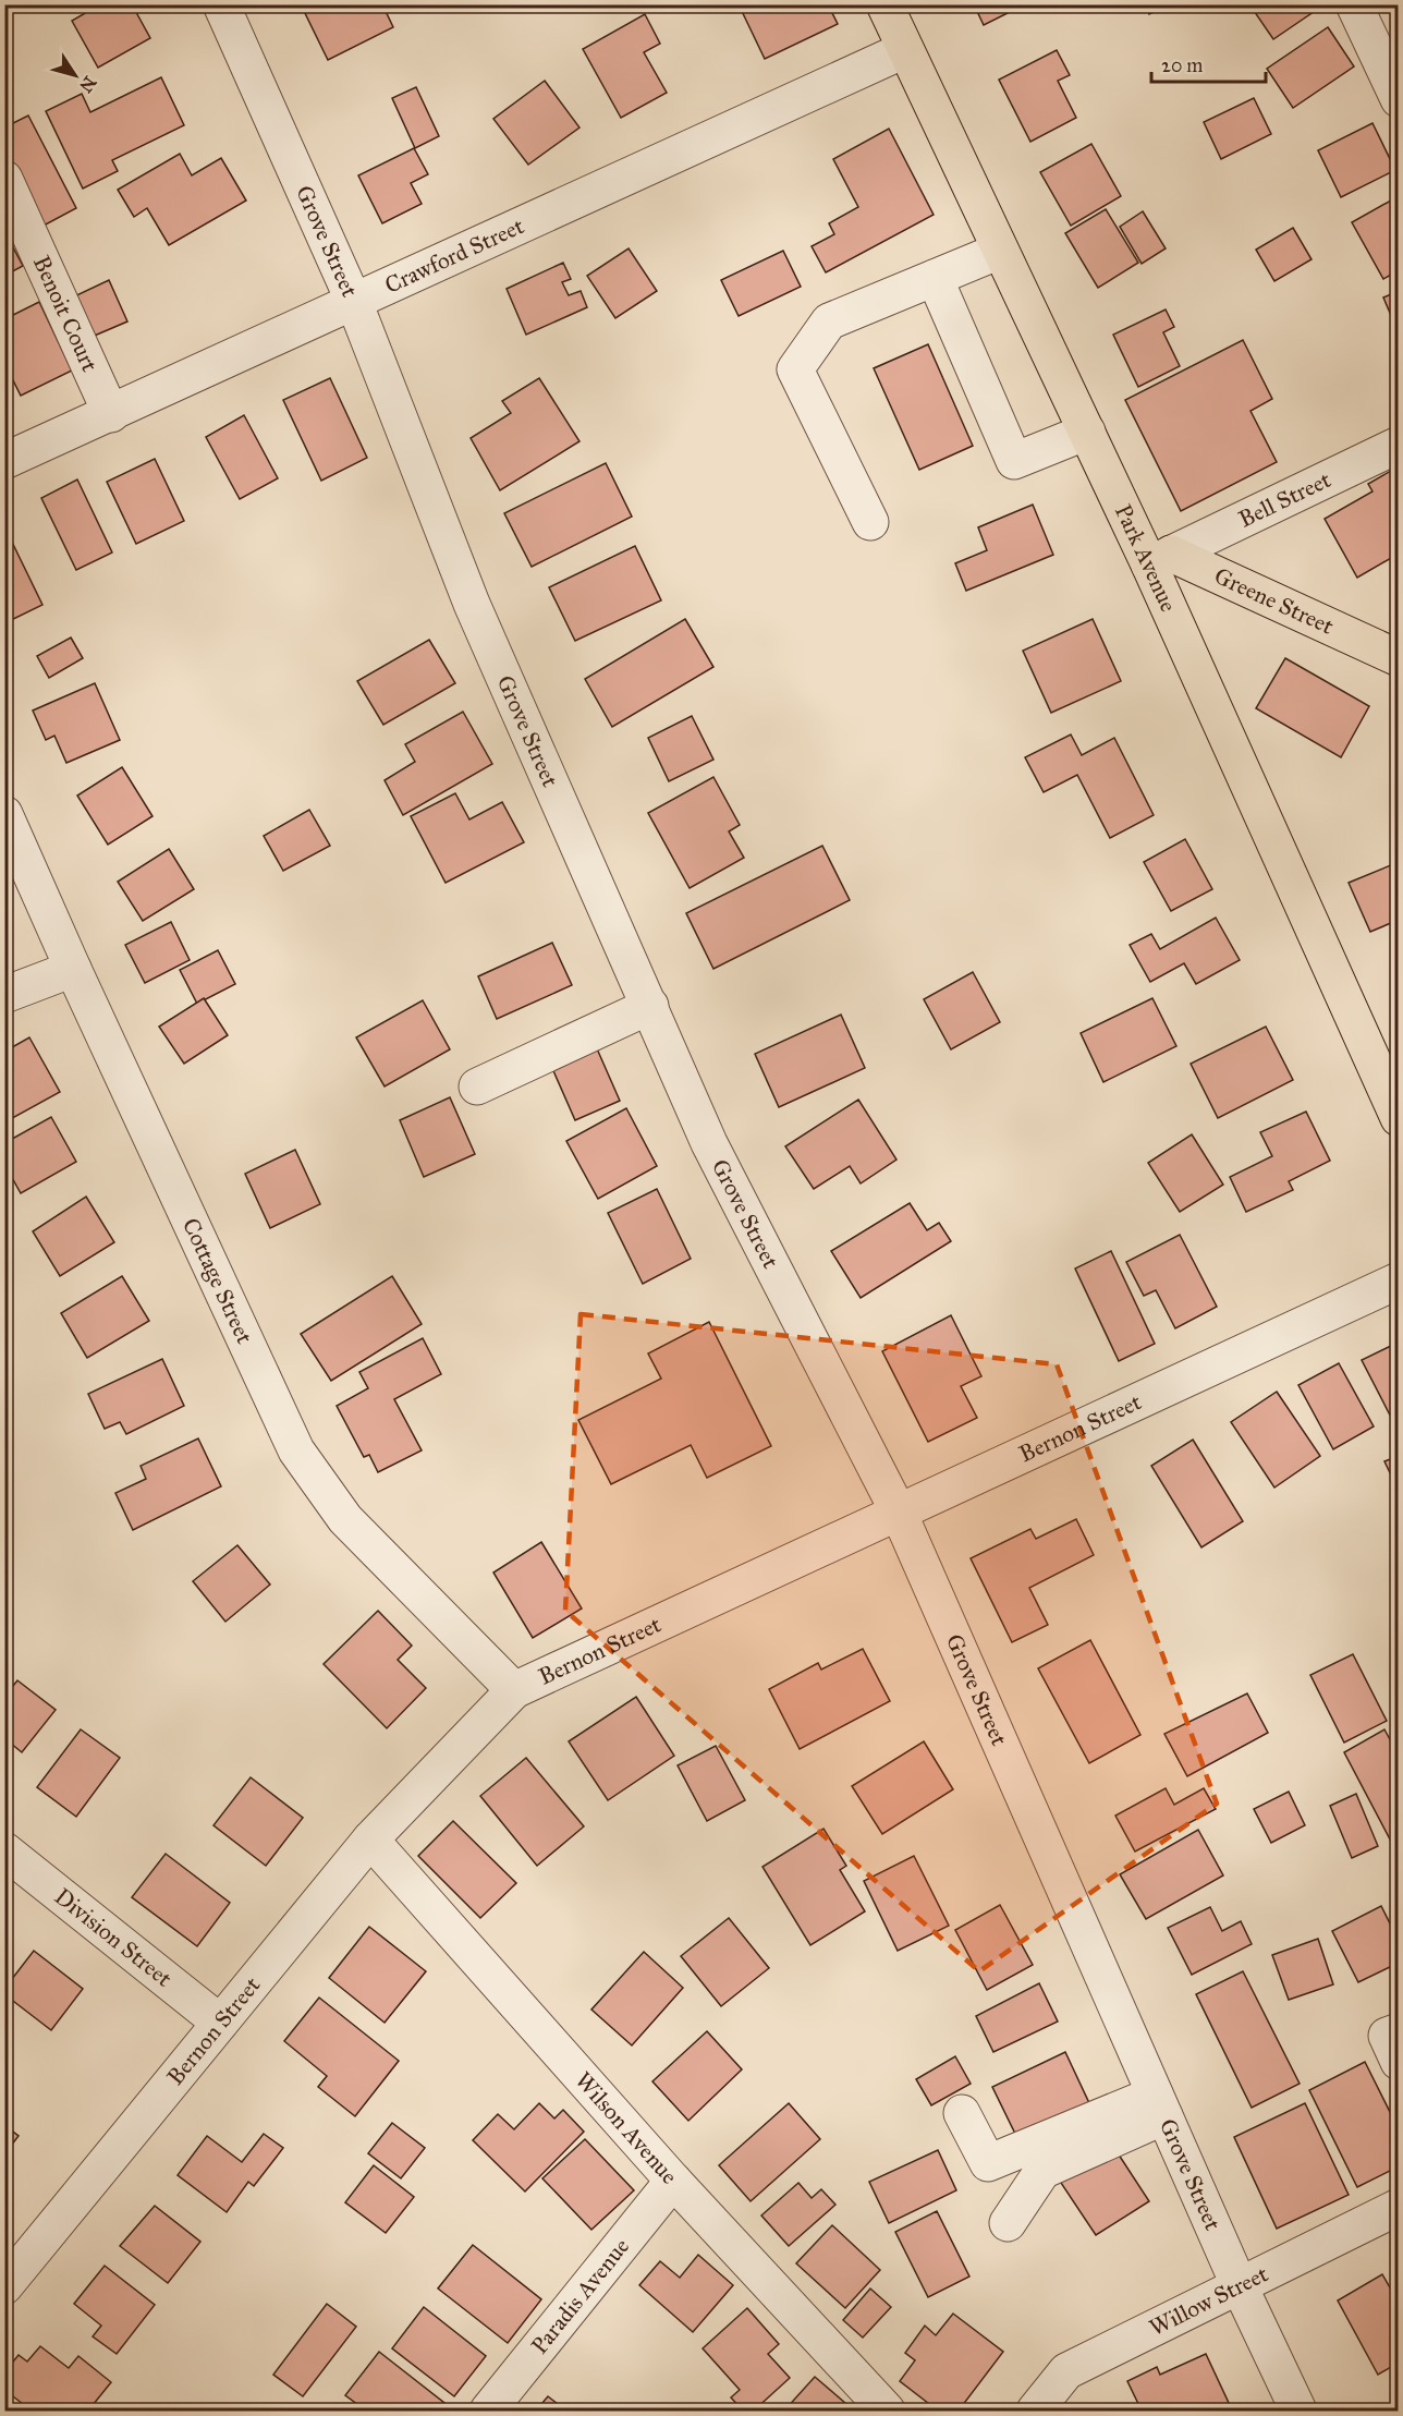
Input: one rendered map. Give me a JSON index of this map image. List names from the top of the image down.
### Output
{
  "streets": {
    "main road": ["Park Avenue", "Greene Street"],
    "street": [
      "Grove Street",
      "Crawford Street",
      "Benoit Court",
      "Bell Street",
      "Cottage Street",
      "Bernon Street",
      "Division Street",
      "Wilson Avenue",
      "Paradis Avenue",
      "Willow Street"
    ]
  },
  "crossings": [
    ["Grove Street", "Crawford Street"],
    ["Grove Street", "Bernon Street"],
    ["Grove Street", "Willow Street"],
    ["Crawford Street", "Benoit Court"],
    ["Crawford Street", "Park Avenue"],
    ["Bell Street", "Park Avenue"],
    ["Bell Street", "Greene Street"],
    ["Park Avenue", "Greene Street"],
    ["Cottage Street", "Bernon Street"],
    ["Bernon Street", "Division Street"],
    ["Bernon Street", "Wilson Avenue"],
    ["Wilson Avenue", "Paradis Avenue"]
  ],
  "scale_bar": "20 m",
  "north": "bottom right"
}
